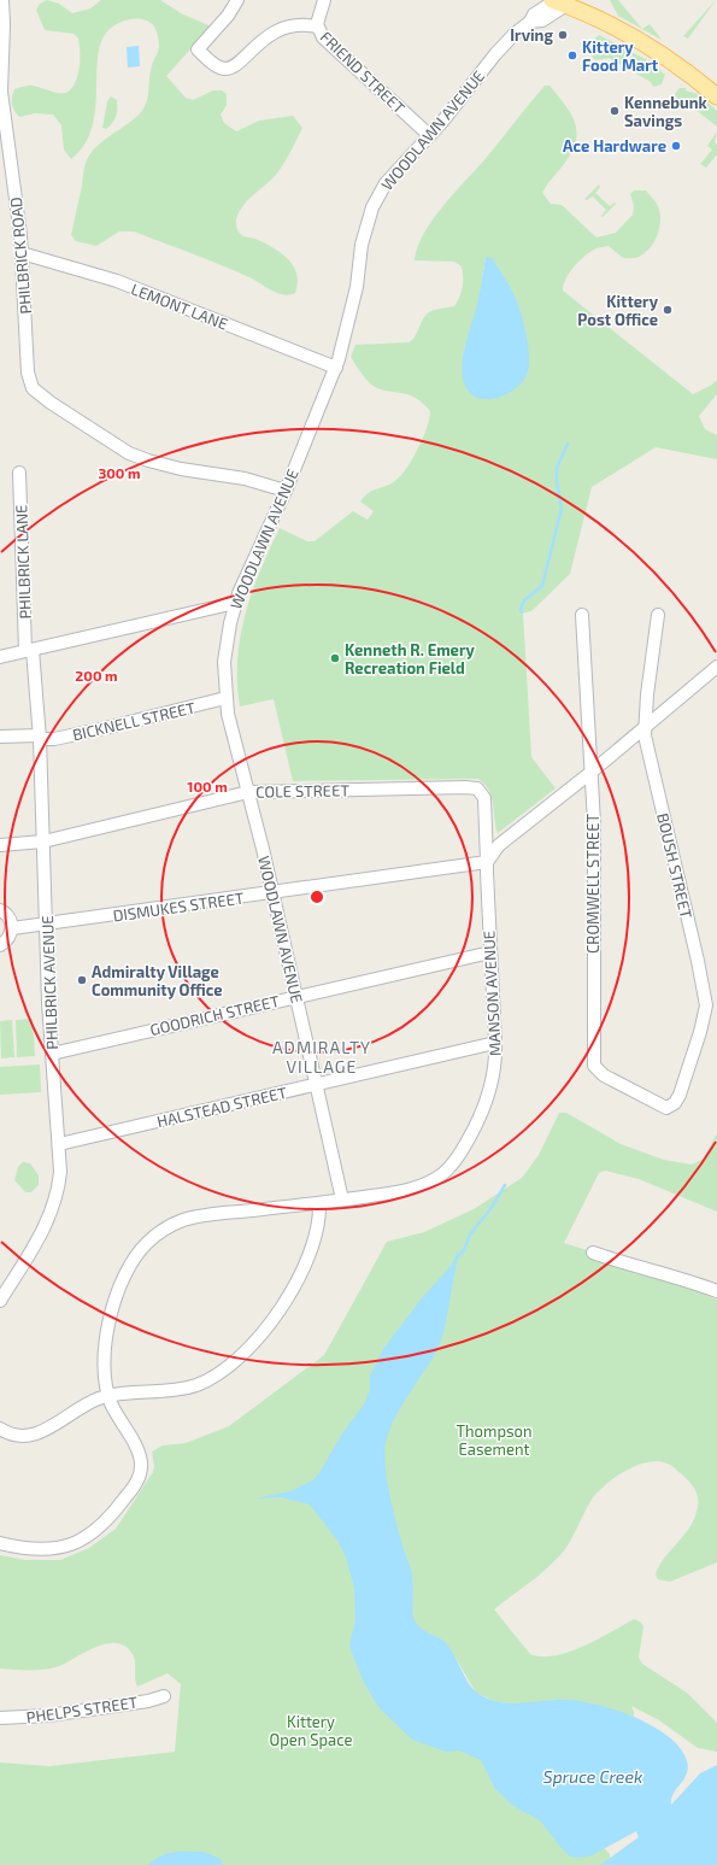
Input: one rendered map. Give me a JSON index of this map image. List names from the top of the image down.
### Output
{
  "streets": {
    "street": [
      "FRIEND STREET",
      "WOODLAWN AVENUE",
      "PHILBRICK ROAD",
      "LEMONT LANE",
      "PHILBRICK LANE",
      "BICKNELL STREET",
      "COLE STREET",
      "BOUSH STREET",
      "CROMWELL STREET",
      "DISMUKES STREET",
      "PHILBRICK AVENUE",
      "MANSON AVENUE",
      "GOODRICH STREET",
      "HALSTEAD STREET",
      "PHELPS STREET"
    ]
  },
  "crossings": [
    ["FRIEND STREET", "WOODLAWN AVENUE"],
    ["WOODLAWN AVENUE", "PHILBRICK ROAD"],
    ["WOODLAWN AVENUE", "LEMONT LANE"],
    ["WOODLAWN AVENUE", "BICKNELL STREET"],
    ["WOODLAWN AVENUE", "COLE STREET"],
    ["WOODLAWN AVENUE", "DISMUKES STREET"],
    ["WOODLAWN AVENUE", "MANSON AVENUE"],
    ["WOODLAWN AVENUE", "GOODRICH STREET"],
    ["WOODLAWN AVENUE", "HALSTEAD STREET"],
    ["PHILBRICK ROAD", "LEMONT LANE"],
    ["PHILBRICK LANE", "PHILBRICK AVENUE"],
    ["BICKNELL STREET", "PHILBRICK AVENUE"],
    ["COLE STREET", "DISMUKES STREET"],
    ["COLE STREET", "PHILBRICK AVENUE"],
    ["COLE STREET", "MANSON AVENUE"],
    ["BOUSH STREET", "CROMWELL STREET"],
    ["DISMUKES STREET", "PHILBRICK AVENUE"],
    ["DISMUKES STREET", "MANSON AVENUE"],
    ["PHILBRICK AVENUE", "GOODRICH STREET"],
    ["PHILBRICK AVENUE", "HALSTEAD STREET"],
    ["MANSON AVENUE", "GOODRICH STREET"],
    ["MANSON AVENUE", "HALSTEAD STREET"]
  ],
  "districts": ["ADMIRALTY VILLAGE"],
  "water": ["Spruce Creek"],
  "parks": ["Thompson Easement", "Kittery Open Space"],
  "places": [
    "Irving",
    "Kittery Food Mart",
    "Kennebunk Savings",
    "Ace Hardware",
    "Kittery Post Office",
    "Kenneth R. Emery Recreation Field",
    "Admiralty Village Community Office"
  ],
  "rings": ["300 m", "200 m", "100 m"]
}
